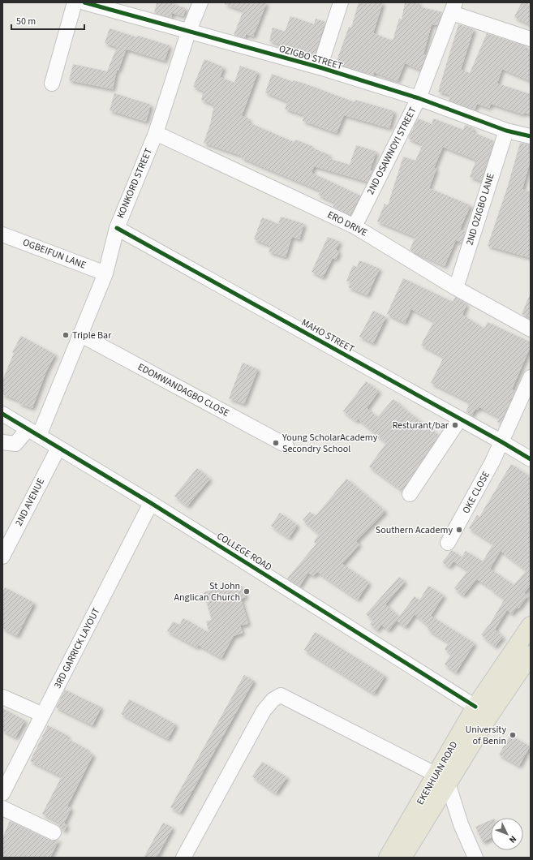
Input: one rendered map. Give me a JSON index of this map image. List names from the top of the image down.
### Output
{
  "streets": {
    "main road": ["EKENHUAN ROAD"],
    "street": [
      "OZIGBO STREET",
      "2ND OSAWNOYI STREET",
      "KONKORD STREET",
      "2ND OZIGBO LANE",
      "ERO DRIVE",
      "OGBEIFUN LANE",
      "MAHO STREET",
      "EDOMWANDAGBO CLOSE",
      "OKE CLOSE",
      "2ND AVENUE",
      "COLLEGE ROAD",
      "3RD GARRICK LAYOUT"
    ]
  },
  "crossings": [
    ["OZIGBO STREET", "2ND OSAWNOYI STREET"],
    ["OZIGBO STREET", "KONKORD STREET"],
    ["OZIGBO STREET", "2ND OZIGBO LANE"],
    ["2ND OSAWNOYI STREET", "ERO DRIVE"],
    ["KONKORD STREET", "ERO DRIVE"],
    ["KONKORD STREET", "OGBEIFUN LANE"],
    ["KONKORD STREET", "MAHO STREET"],
    ["KONKORD STREET", "EDOMWANDAGBO CLOSE"],
    ["KONKORD STREET", "COLLEGE ROAD"],
    ["2ND OZIGBO LANE", "ERO DRIVE"],
    ["MAHO STREET", "OKE CLOSE"],
    ["2ND AVENUE", "COLLEGE ROAD"],
    ["COLLEGE ROAD", "3RD GARRICK LAYOUT"],
    ["COLLEGE ROAD", "EKENHUAN ROAD"]
  ],
  "places": [
    "Triple Bar",
    "Resturant/bar",
    "Young ScholarAcademy Secondry School",
    "Southern Academy",
    "St John Anglican Church",
    "University of Benin"
  ],
  "scale_bar": "50 m",
  "north": "bottom right"
}
